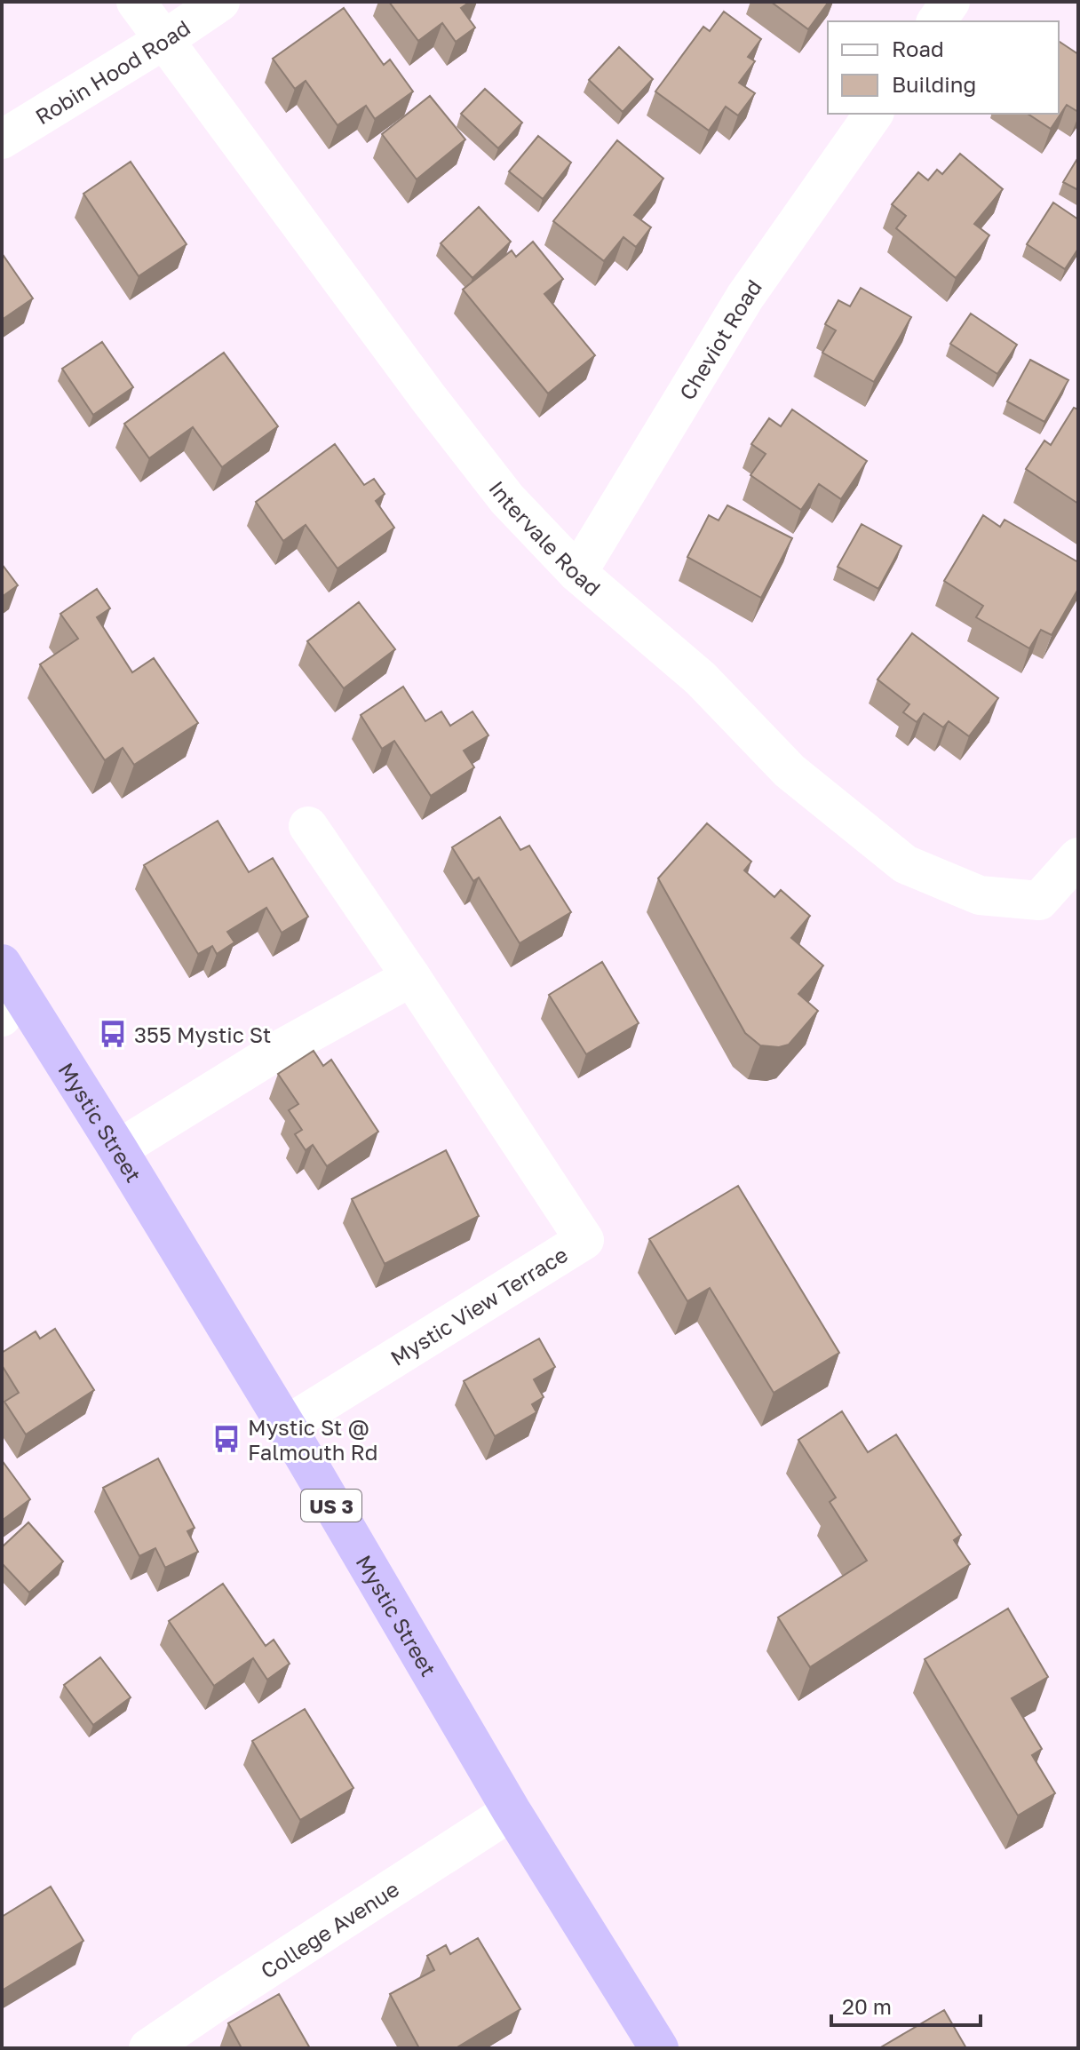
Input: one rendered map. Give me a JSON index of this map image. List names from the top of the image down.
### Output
{
  "streets": {
    "highway": ["Mystic Street", "US 3"],
    "street": [
      "Robin Hood Road",
      "Cheviot Road",
      "Intervale Road",
      "Mystic View Terrace",
      "College Avenue"
    ]
  },
  "crossings": [
    ["Robin Hood Road", "Intervale Road"],
    ["Cheviot Road", "Intervale Road"],
    ["Mystic Street", "Mystic View Terrace"],
    ["Mystic Street", "College Avenue"]
  ],
  "places": {
    "bus stop": ["355 Mystic St", "Mystic St @ Falmouth Rd"]
  },
  "legend": ["Road", "Building"],
  "scale_bar": "20 m"
}
